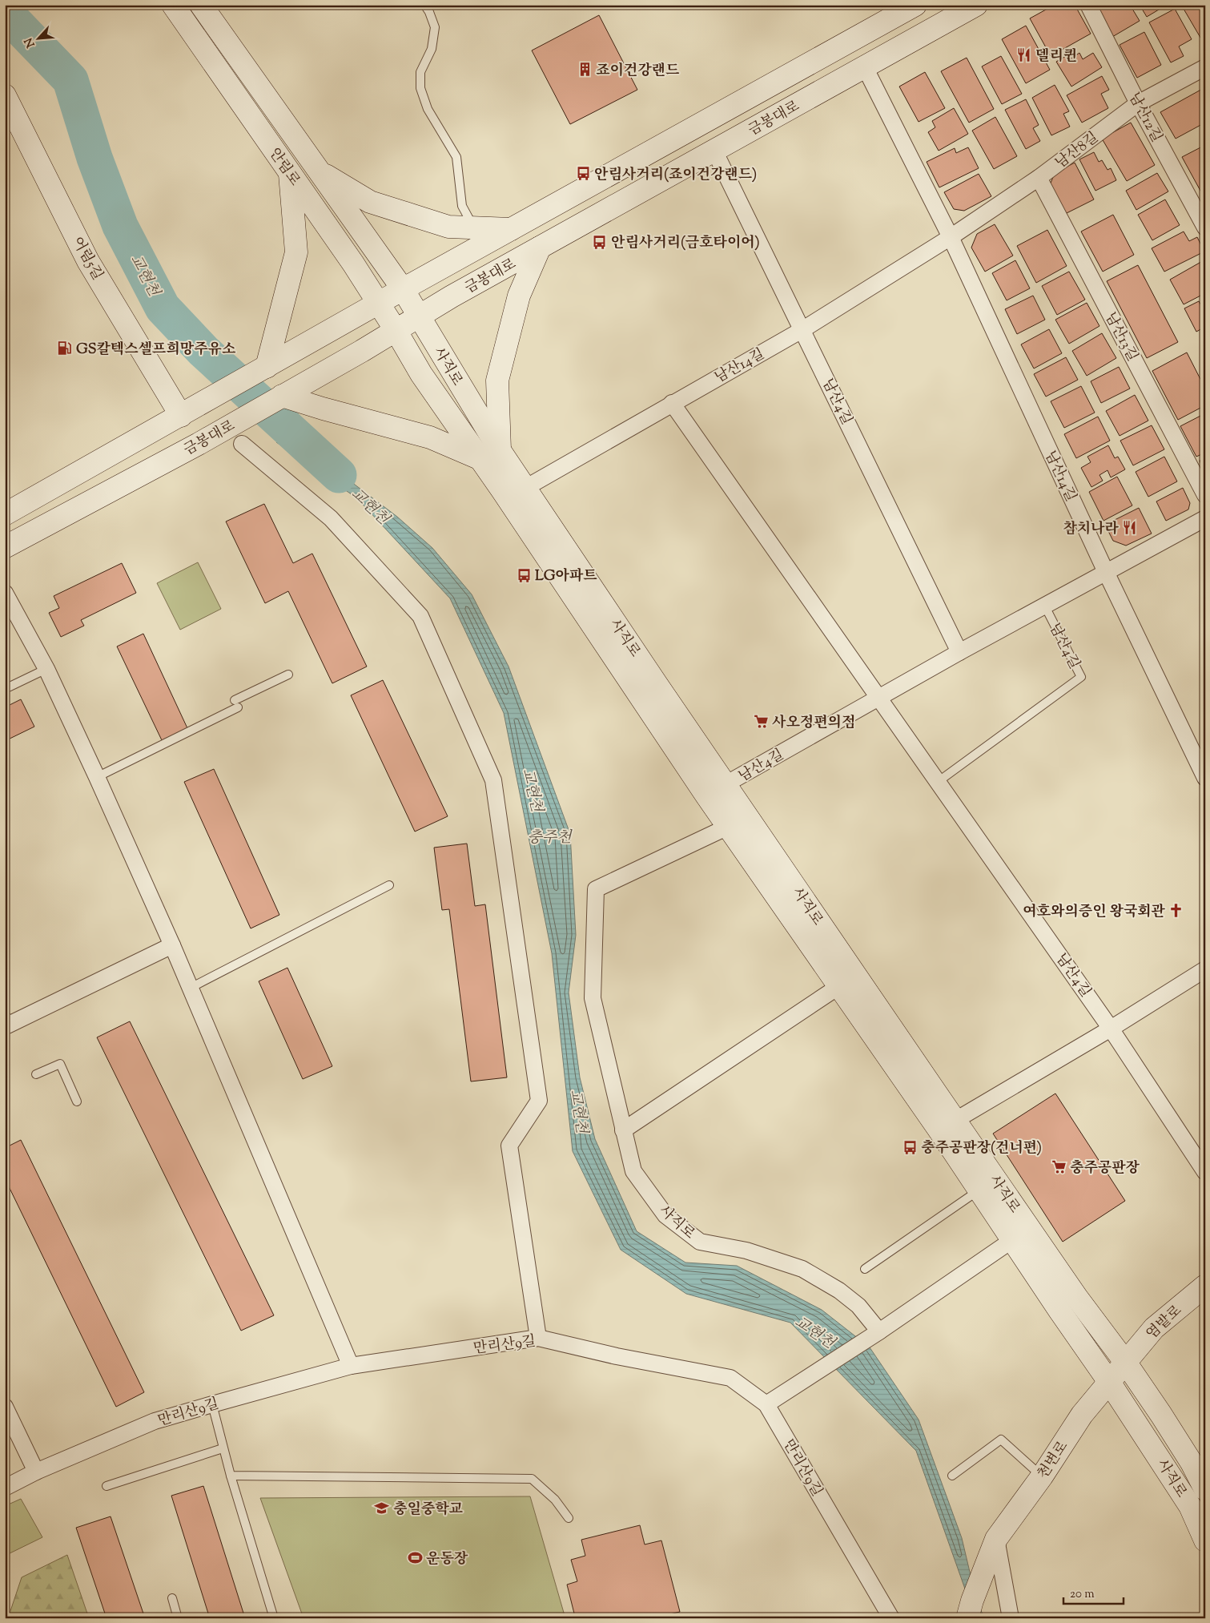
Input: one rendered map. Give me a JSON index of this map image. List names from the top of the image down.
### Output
{
  "streets": {
    "street": [
      "남산12길",
      "금봉대로",
      "남산8길",
      "안림로",
      "어림5길",
      "남산13길",
      "남산14길",
      "사직로",
      "남산4길",
      "염밭로",
      "만리산9길",
      "천변로"
    ]
  },
  "crossings": [
    ["남산12길", "남산8길"],
    ["금봉대로", "안림로"],
    ["금봉대로", "남산14길"],
    ["금봉대로", "사직로"],
    ["금봉대로", "남산4길"],
    ["남산8길", "남산13길"],
    ["남산8길", "남산14길"],
    ["안림로", "사직로"],
    ["남산14길", "사직로"],
    ["남산14길", "남산4길"],
    ["사직로", "남산4길"],
    ["사직로", "염밭로"],
    ["사직로", "천변로"],
    ["염밭로", "천변로"]
  ],
  "water": ["교현천", "충주천"],
  "places": {
    "restaurant": ["델리퀸", "참치나라"],
    "building": ["죠이건강랜드"],
    "bus stop": [
      "안림사거리(죠이건강랜드)",
      "안림사거리(금호타이어)",
      "LG아파트",
      "충주공판장(건너편)"
    ],
    "fuel station": ["GS칼텍스셀프희망주유소"],
    "supermarket": ["사오정편의점", "충주공판장"],
    "church": ["여호와의증인 왕국회관"],
    "school or university": ["충일중학교"],
    "sports": ["운동장"]
  },
  "scale_bar": "20 m",
  "north": "bottom left"
}
